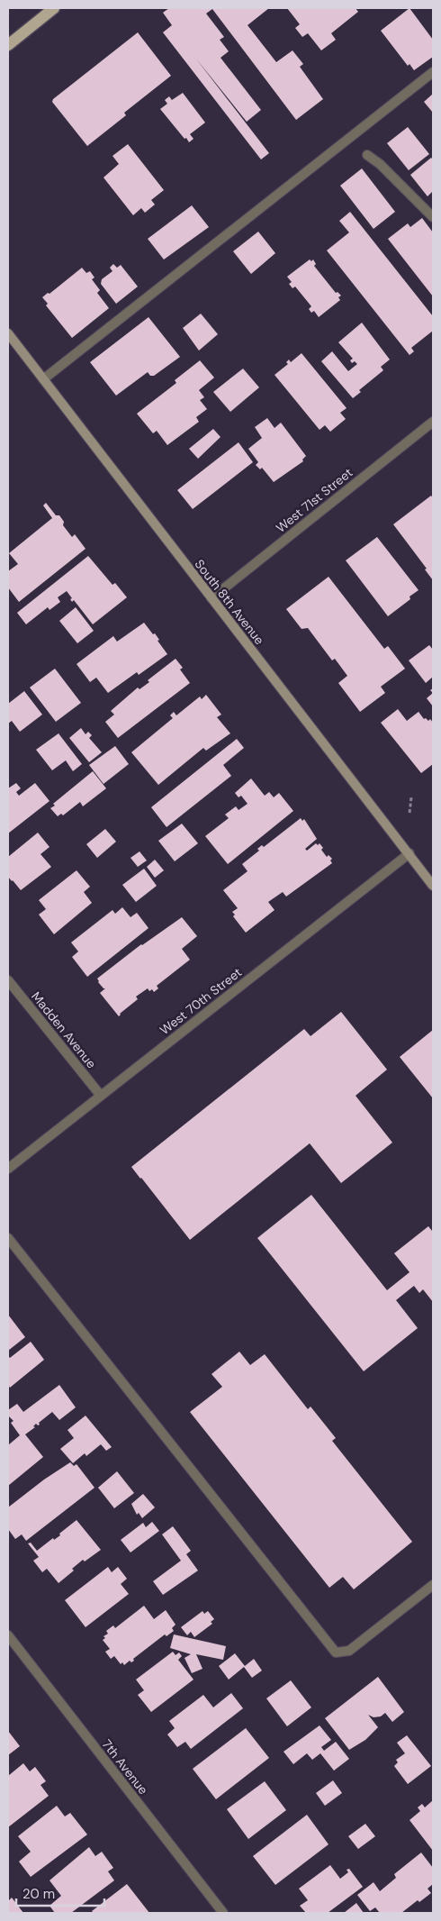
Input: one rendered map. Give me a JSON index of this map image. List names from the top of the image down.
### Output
{
  "streets": {
    "street": [
      "West 71st Street",
      "South 8th Avenue",
      "West 70th Street",
      "Madden Avenue",
      "7th Avenue"
    ]
  },
  "crossings": [
    ["West 71st Street", "South 8th Avenue"],
    ["South 8th Avenue", "West 70th Street"],
    ["West 70th Street", "Madden Avenue"]
  ],
  "scale_bar": "20 m"
}
